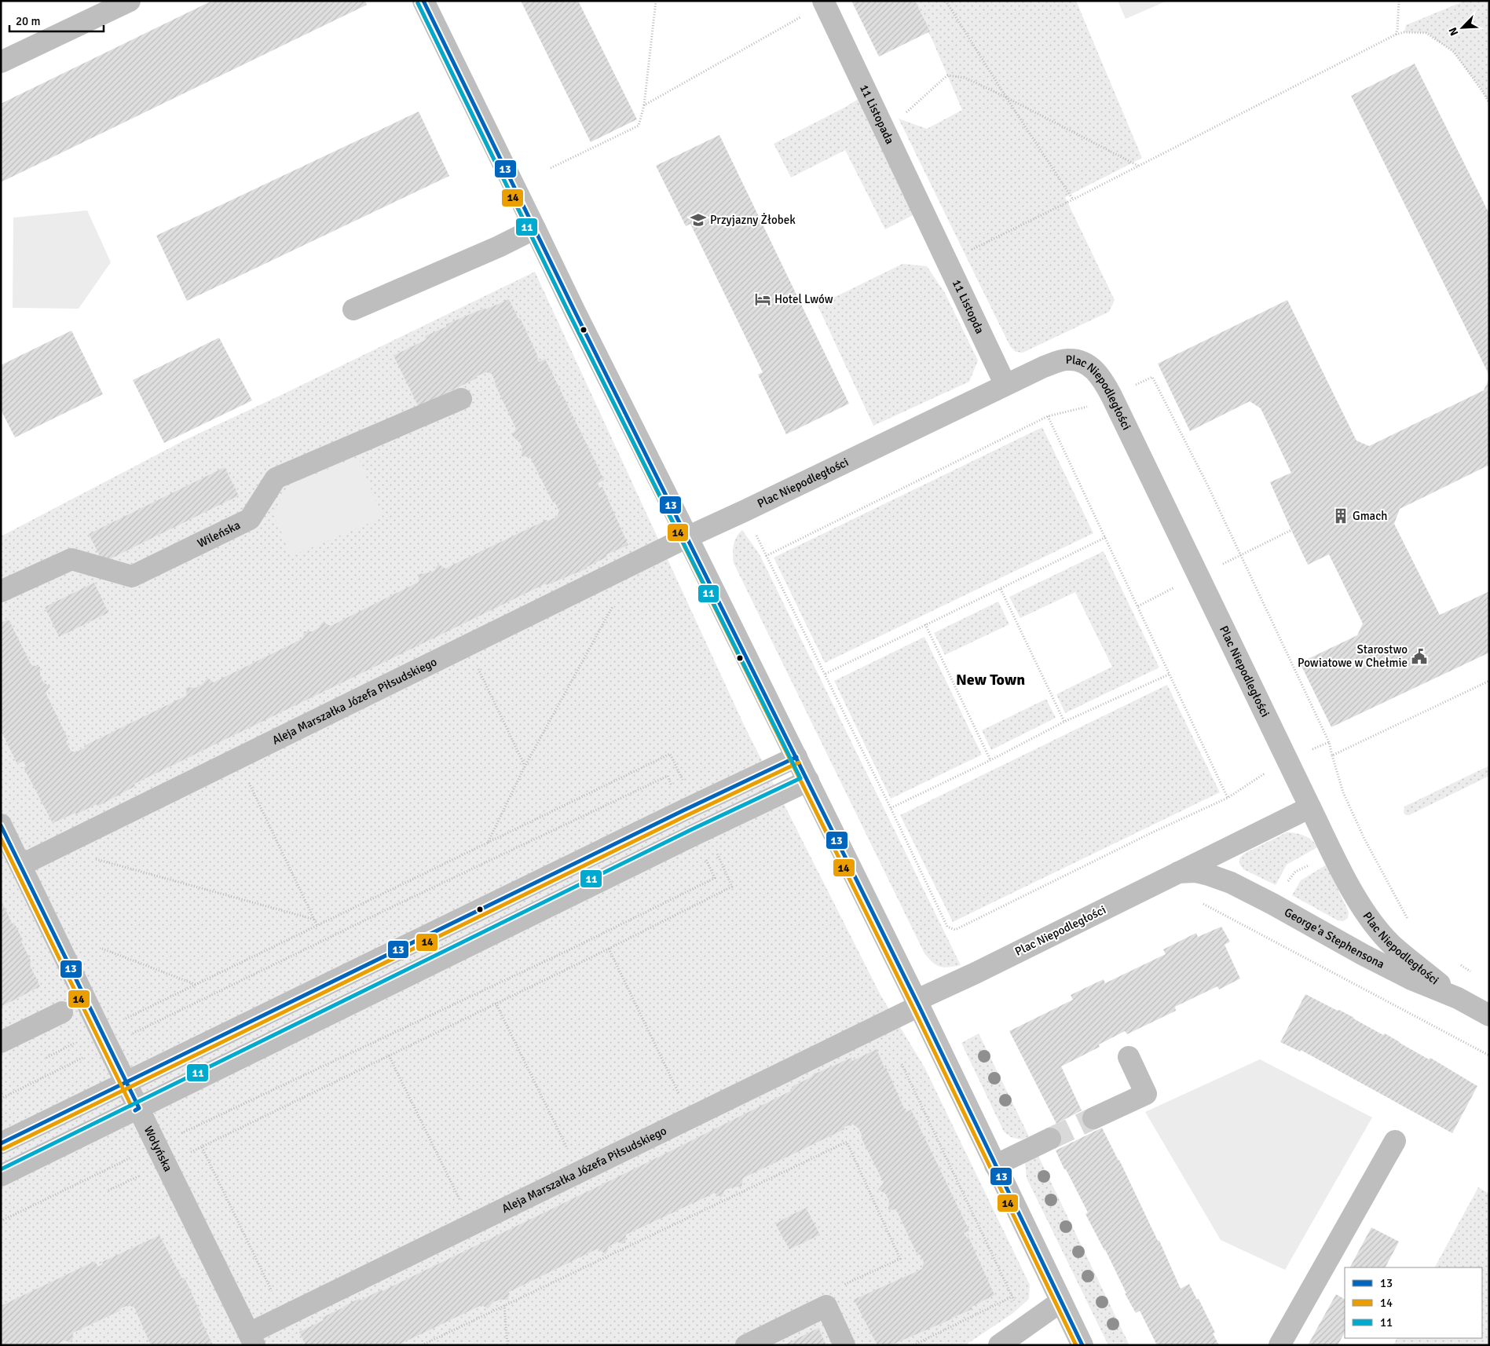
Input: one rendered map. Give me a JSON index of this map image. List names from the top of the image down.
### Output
{
  "streets": {
    "street": [
      "11 Listopada",
      "11 Listopda",
      "Plac Niepodległości",
      "Wileńska",
      "Aleja Marszałka Józefa Piłsudskiego",
      "George'a Stephensona",
      "Wołyńska"
    ]
  },
  "crossings": [
    ["11 Listopada", "11 Listopda"],
    ["11 Listopda", "Plac Niepodległości"],
    ["Plac Niepodległości", "Aleja Marszałka Józefa Piłsudskiego"],
    ["Plac Niepodległości", "George'a Stephensona"],
    ["Aleja Marszałka Józefa Piłsudskiego", "Wołyńska"]
  ],
  "districts": ["New Town"],
  "places": {
    "school or university": ["Przyjazny Żłobek"],
    "hotel": ["Hotel Lwów"],
    "building": ["Gmach"],
    "public building": ["Starostwo Powiatowe w Chełmie"]
  },
  "lines": ["transit line 13", "transit line 14", "transit line 11"],
  "legend": ["13", "14", "11"],
  "scale_bar": "20 m",
  "north": "bottom left"
}
